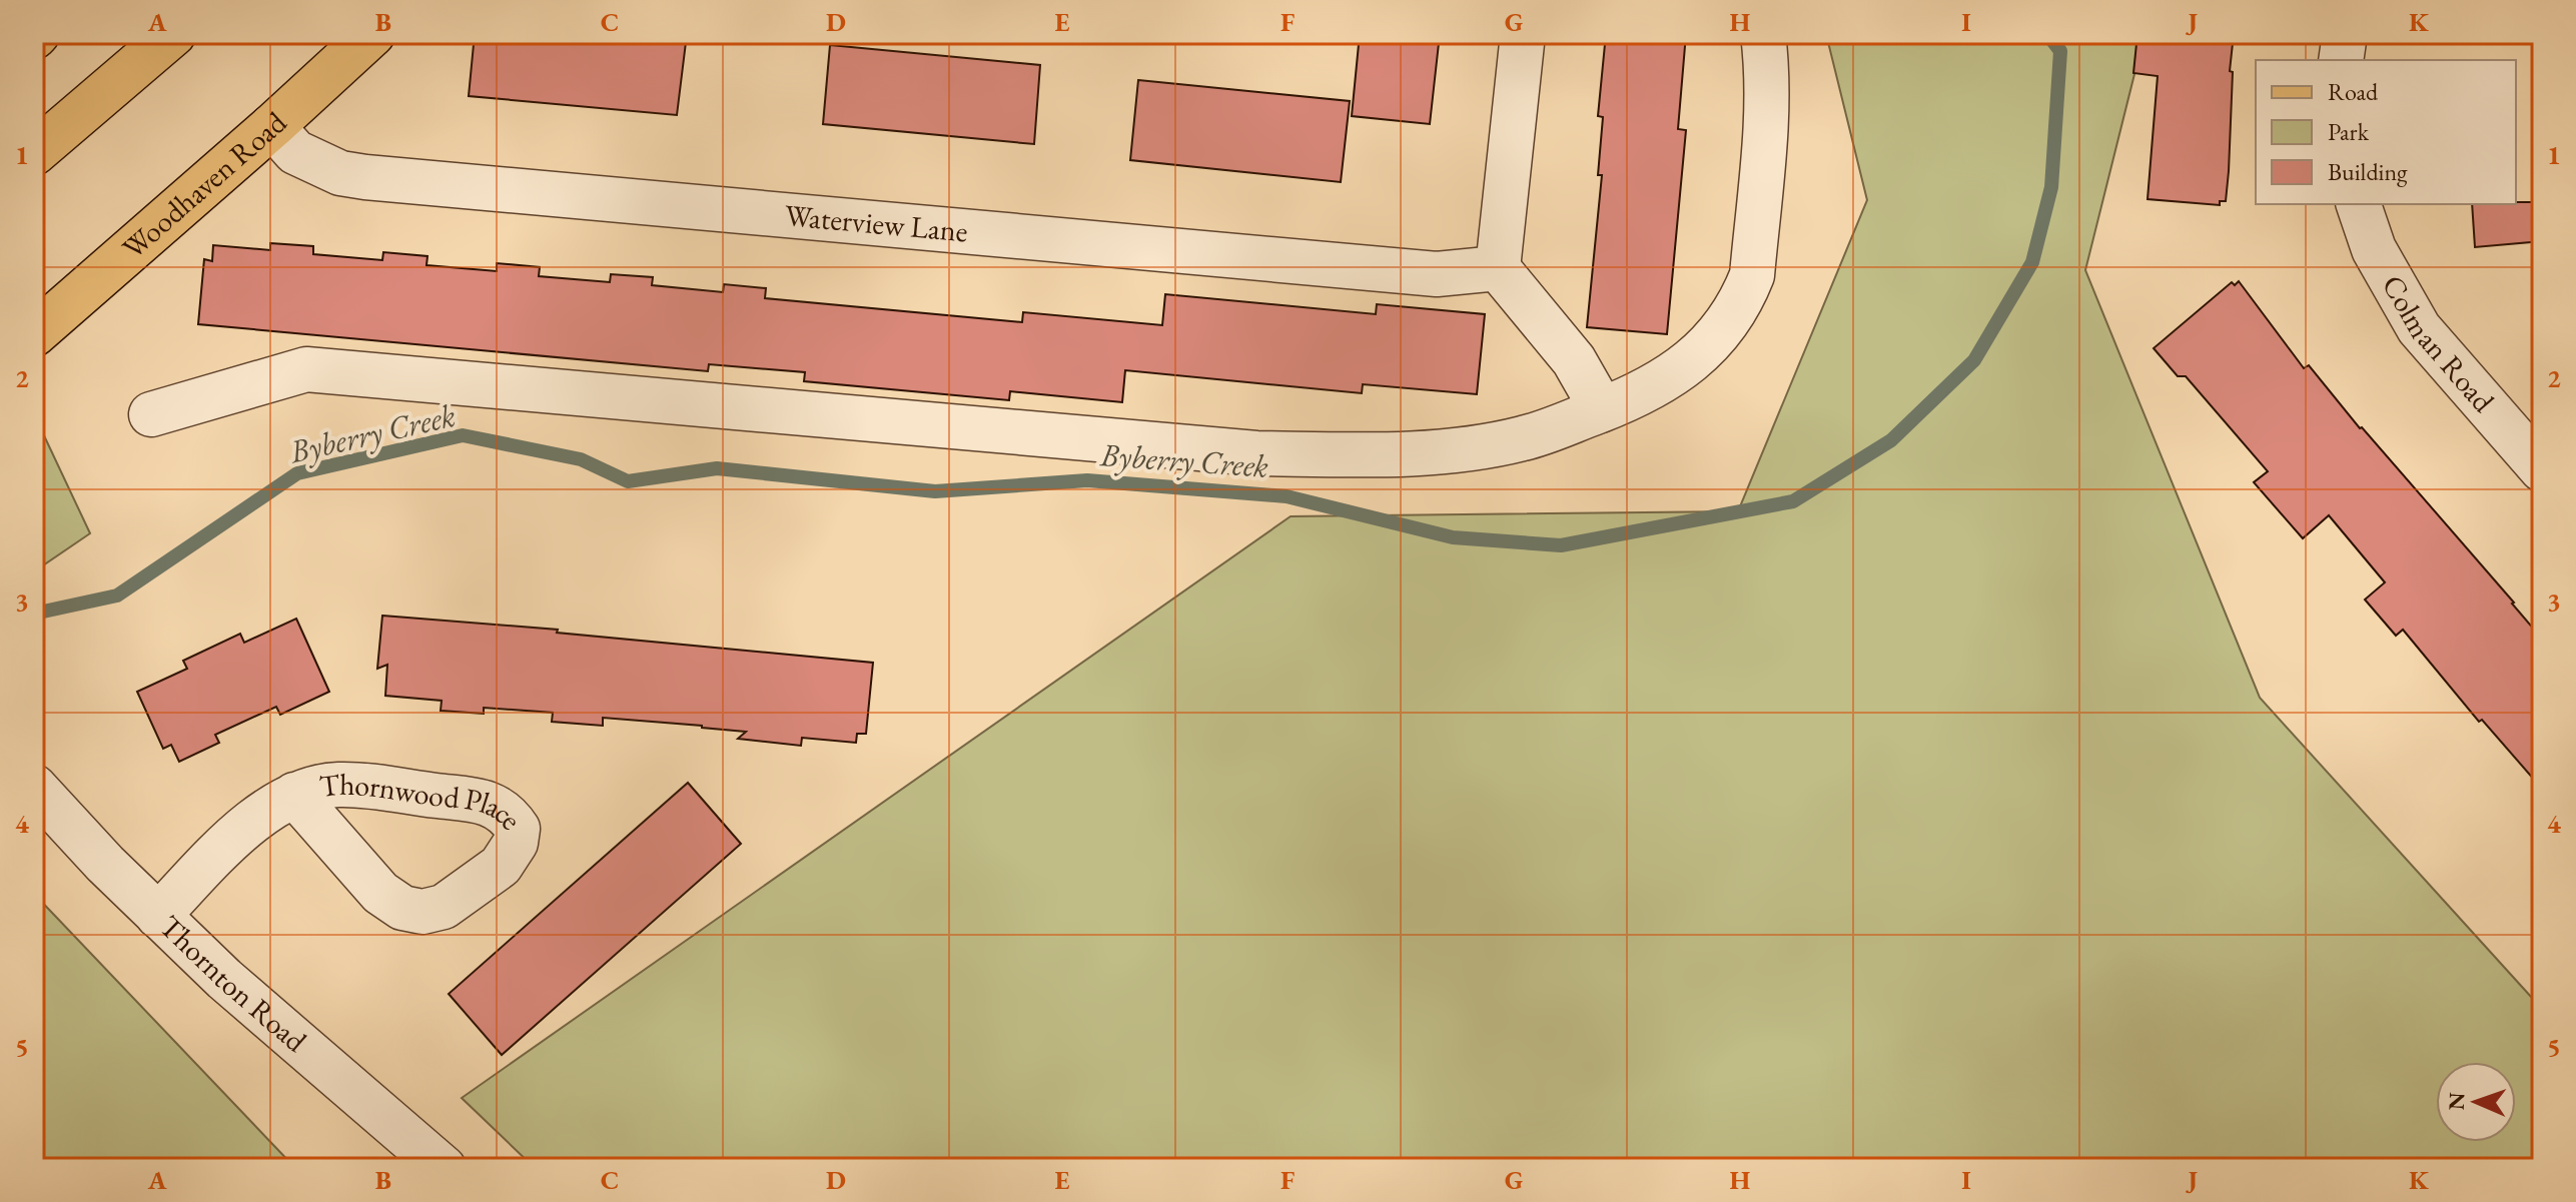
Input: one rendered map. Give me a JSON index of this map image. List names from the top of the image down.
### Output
{
  "streets": {
    "main road": ["Woodhaven Road"],
    "street": [
      "Waterview Lane",
      "Colman Road",
      "Thornwood Place",
      "Thornton Road"
    ]
  },
  "crossings": [
    ["Woodhaven Road", "Waterview Lane"],
    ["Thornwood Place", "Thornton Road"]
  ],
  "water": ["Byberry Creek"],
  "legend": ["Road", "Park", "Building"],
  "north": "left",
  "grid": {
    "columns": [
      "A",
      "B",
      "C",
      "D",
      "E",
      "F",
      "G",
      "H",
      "I",
      "J",
      "K"
    ],
    "rows": [
      "1",
      "2",
      "3",
      "4",
      "5"
    ]
  }
}
